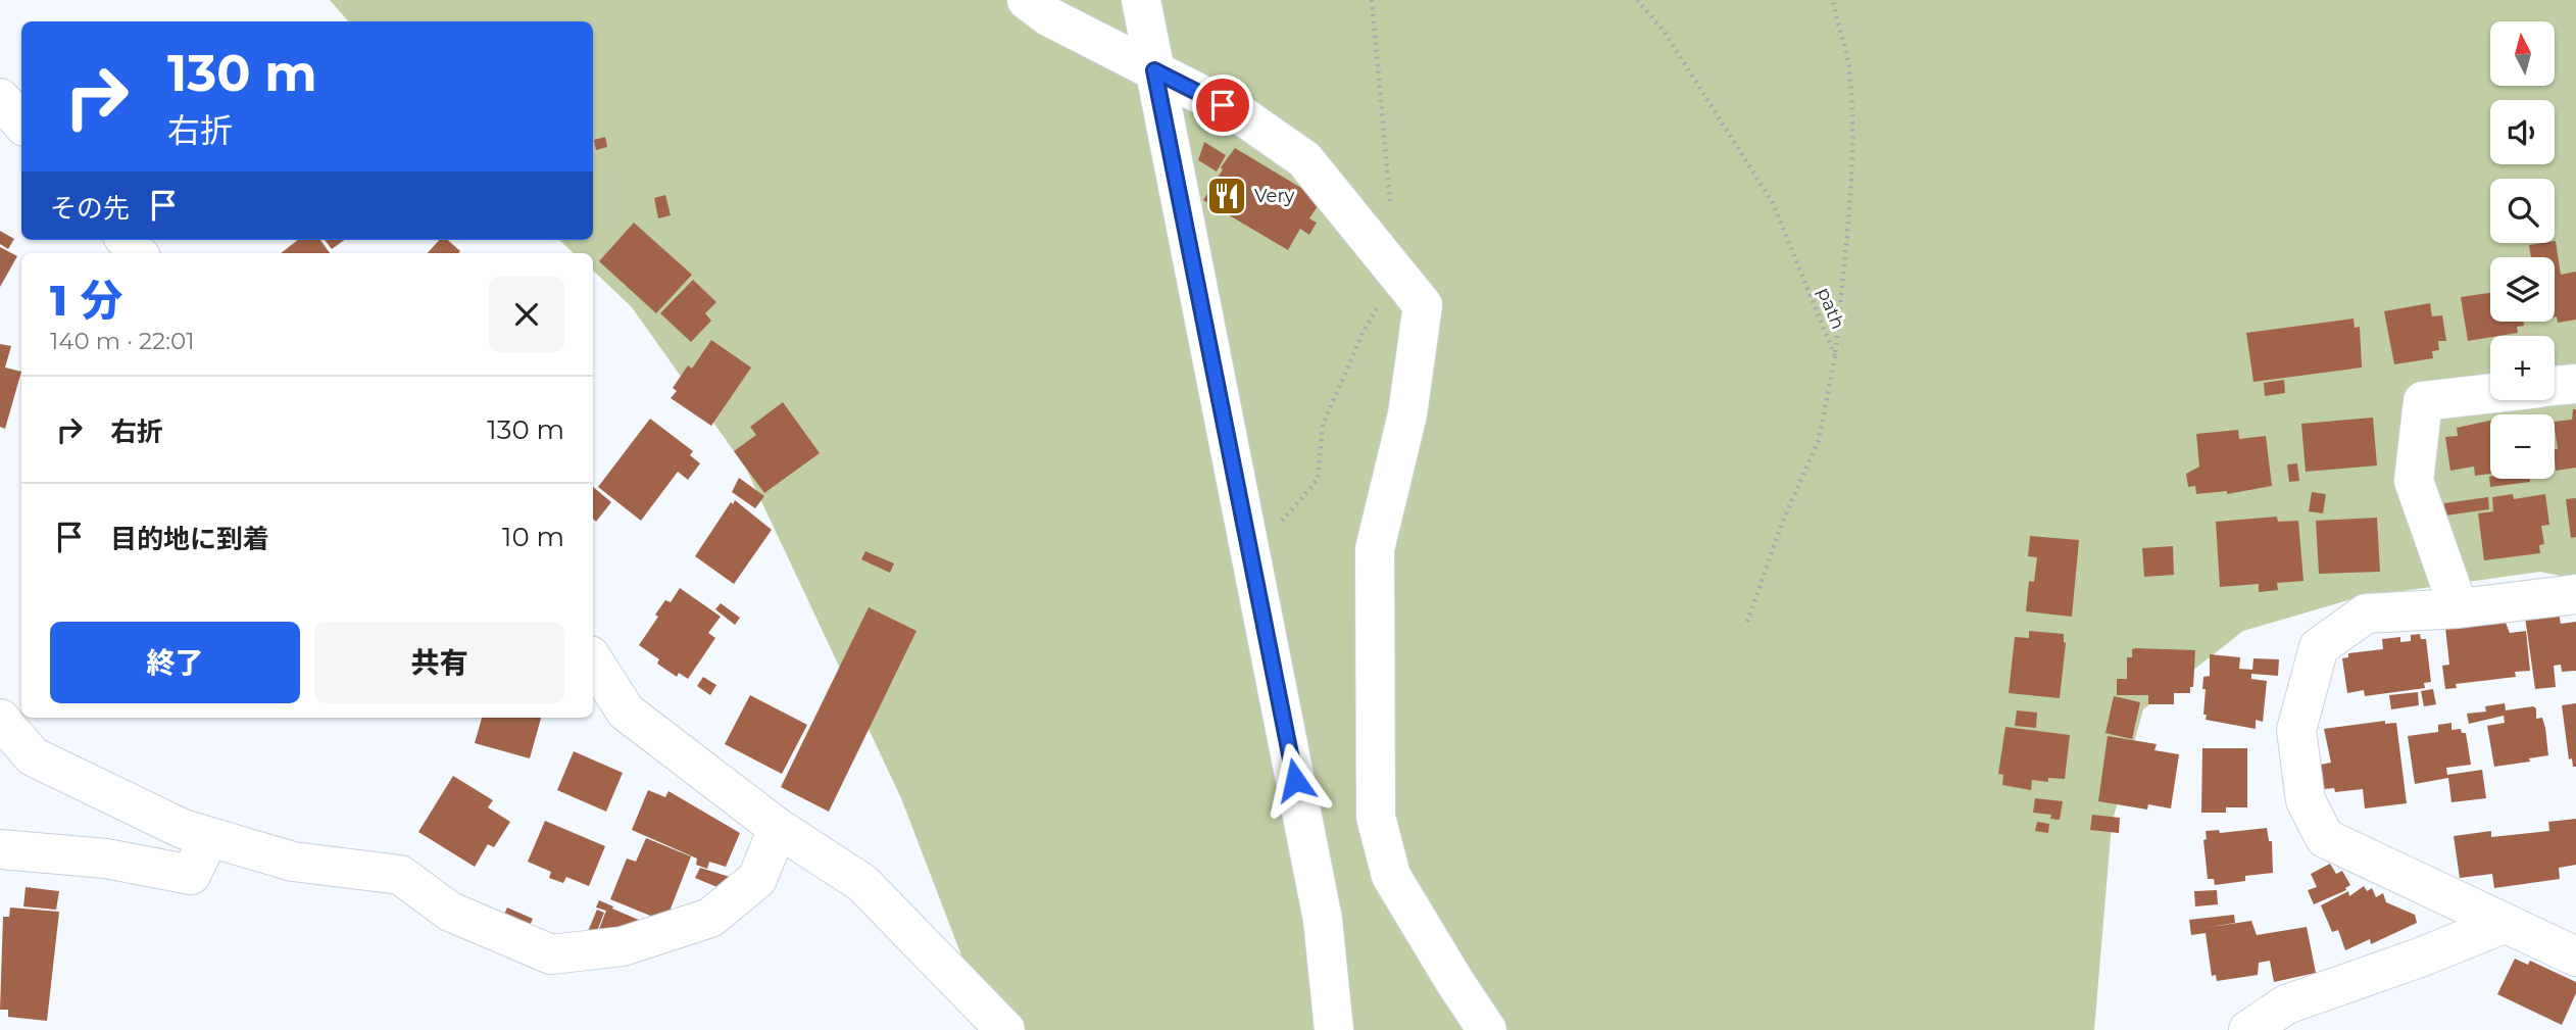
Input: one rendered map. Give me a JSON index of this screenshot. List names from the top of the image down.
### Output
{
  "streets": {
    "path": ["path"]
  },
  "places": {
    "restaurant": ["Very"]
  },
  "north": "top",
  "page": {
    "map_buttons": ["+", "−"],
    "turn": ["130 m", "右折"],
    "then": "その先",
    "heading": ["1 分", "140 m · 22:01"],
    "list": [
      {
        "name": "右折",
        "value": "130 m"
      },
      {
        "name": "目的地に到着",
        "value": "10 m"
      }
    ],
    "buttons": ["終了", "共有"]
  }
}
